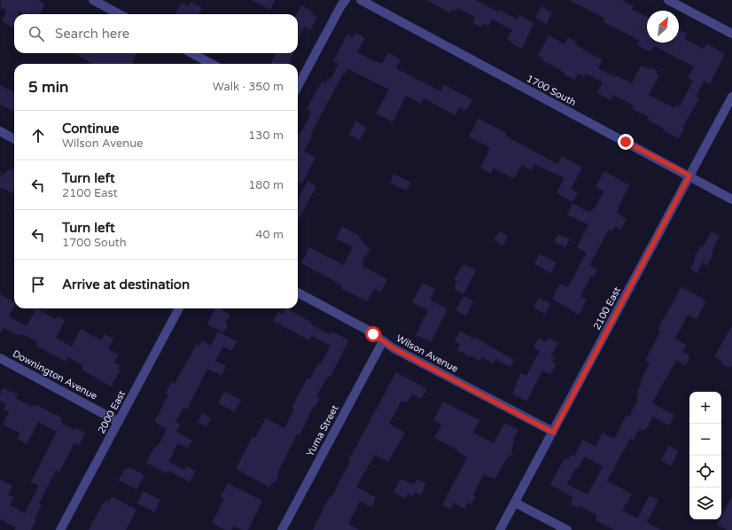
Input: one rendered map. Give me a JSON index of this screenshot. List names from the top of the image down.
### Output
{
  "streets": {
    "street": [
      "1700 South",
      "2100 East",
      "Wilson Avenue",
      "Downington Avenue",
      "2000 East",
      "Yuma Street"
    ]
  },
  "crossings": [
    ["1700 South", "2100 East"],
    ["2100 East", "Wilson Avenue"],
    ["Wilson Avenue", "Yuma Street"],
    ["Downington Avenue", "2000 East"]
  ],
  "north": "top right",
  "page": {
    "search": "Search here",
    "heading": ["5 min", "Walk · 350 m"],
    "list": [
      ["Continue", "Wilson Avenue", "130 m"],
      ["Turn left", "2100 East", "180 m"],
      ["Turn left", "1700 South", "40 m"],
      "Arrive at destination"
    ],
    "map_buttons": ["+", "−"]
  }
}
